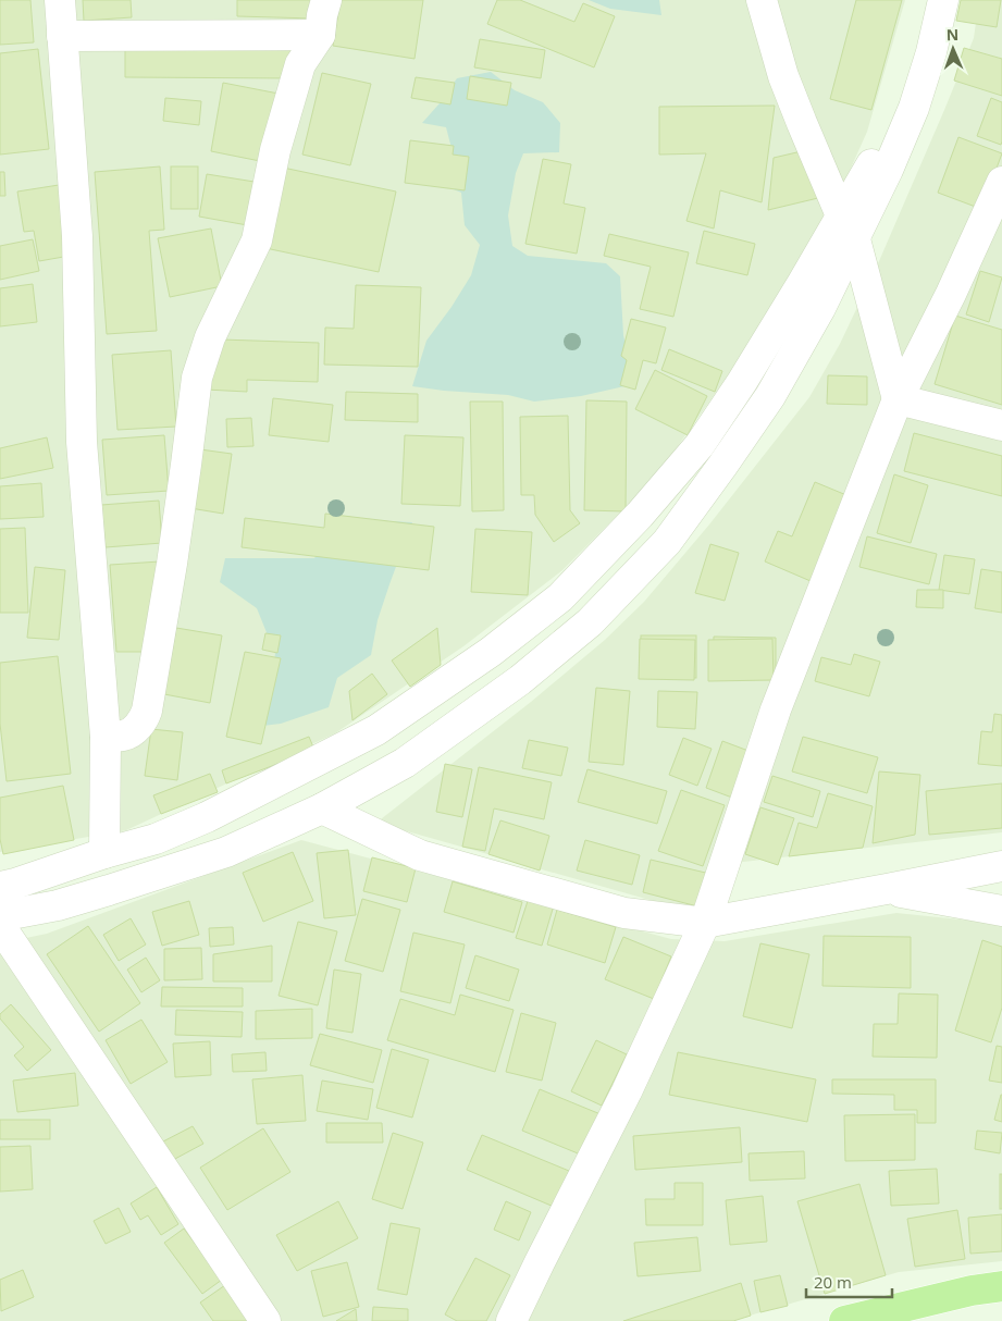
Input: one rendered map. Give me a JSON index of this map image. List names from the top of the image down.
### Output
{
  "scale_bar": "20 m",
  "north": "top"
}
